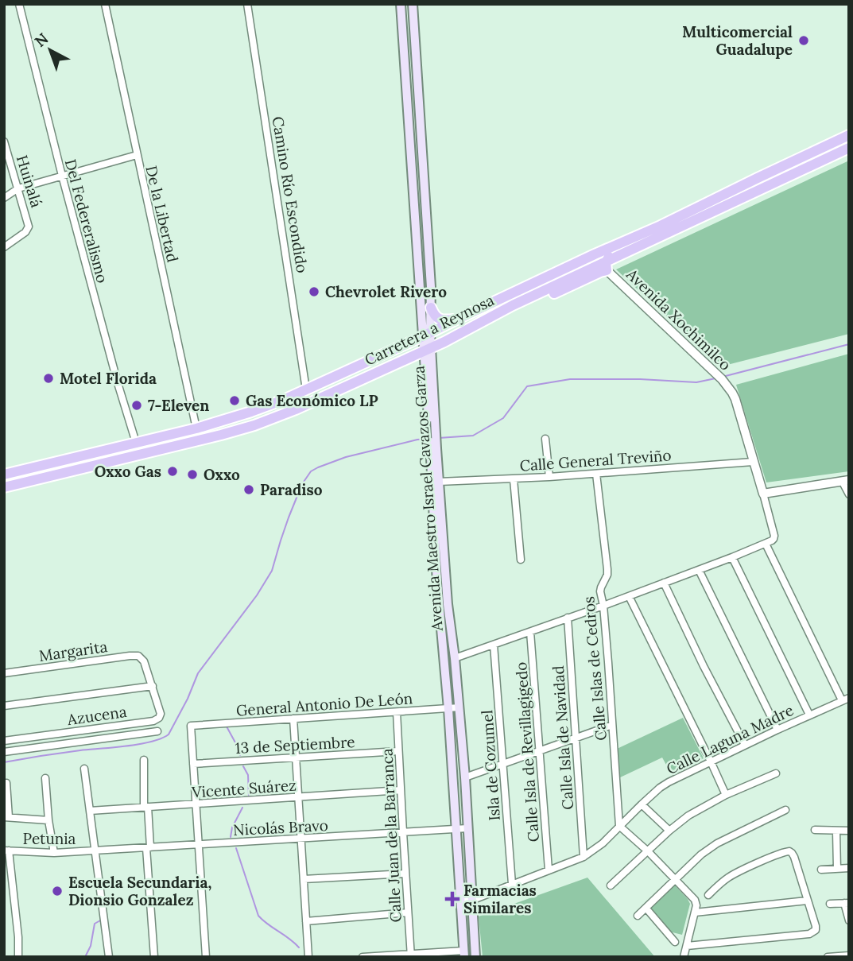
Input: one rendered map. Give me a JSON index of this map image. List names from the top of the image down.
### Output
{
  "streets": {
    "main road": ["Carretera a Reynosa", "Avenida Maestro Israel Cavazos Garza"],
    "street": [
      "Huinalá",
      "Camino Río Escondido",
      "De la Libertad",
      "Del Federeralismo",
      "Avenida Xochimilco",
      "Calle General Treviño",
      "Margarita",
      "Calle Islas de Cedros",
      "General Antonio De León",
      "Azucena",
      "Calle Isla de Navidad",
      "Calle Laguna Madre",
      "13 de Septiembre",
      "Calle Isla de Revillagigedo",
      "Isla de Cozumel",
      "Vicente Suárez",
      "Nicolás Bravo",
      "Calle Juan de la Barranca",
      "Petunia"
    ]
  },
  "crossings": [
    ["Camino Río Escondido", "Carretera a Reynosa"],
    ["De la Libertad", "Carretera a Reynosa"],
    ["Del Federeralismo", "Carretera a Reynosa"],
    ["Avenida Xochimilco", "Carretera a Reynosa"],
    ["Avenida Xochimilco", "Calle General Treviño"],
    ["Carretera a Reynosa", "Avenida Maestro Israel Cavazos Garza"],
    ["Calle General Treviño", "Avenida Maestro Israel Cavazos Garza"],
    ["Calle General Treviño", "Calle Islas de Cedros"],
    ["Avenida Maestro Israel Cavazos Garza", "General Antonio De León"],
    ["Avenida Maestro Israel Cavazos Garza", "Calle Laguna Madre"],
    ["Avenida Maestro Israel Cavazos Garza", "Nicolás Bravo"],
    ["Margarita", "Azucena"],
    ["Calle Islas de Cedros", "Calle Laguna Madre"],
    ["General Antonio De León", "13 de Septiembre"],
    ["General Antonio De León", "Calle Juan de la Barranca"],
    ["Calle Isla de Navidad", "Calle Laguna Madre"],
    ["Calle Laguna Madre", "Calle Isla de Revillagigedo"],
    ["Calle Laguna Madre", "Isla de Cozumel"],
    ["13 de Septiembre", "Calle Juan de la Barranca"],
    ["Vicente Suárez", "Calle Juan de la Barranca"],
    ["Nicolás Bravo", "Calle Juan de la Barranca"],
    ["Nicolás Bravo", "Petunia"]
  ],
  "places": {
    "other": [
      "Multicomercial Guadalupe",
      "Chevrolet Rivero",
      "Motel Florida",
      "Gas Económico LP",
      "7-Eleven",
      "Oxxo Gas",
      "Oxxo",
      "Paradiso",
      "Escuela Secundaria, Dionsio Gonzalez"
    ],
    "health": ["Farmacias Similares"]
  },
  "north": "top left"
}
